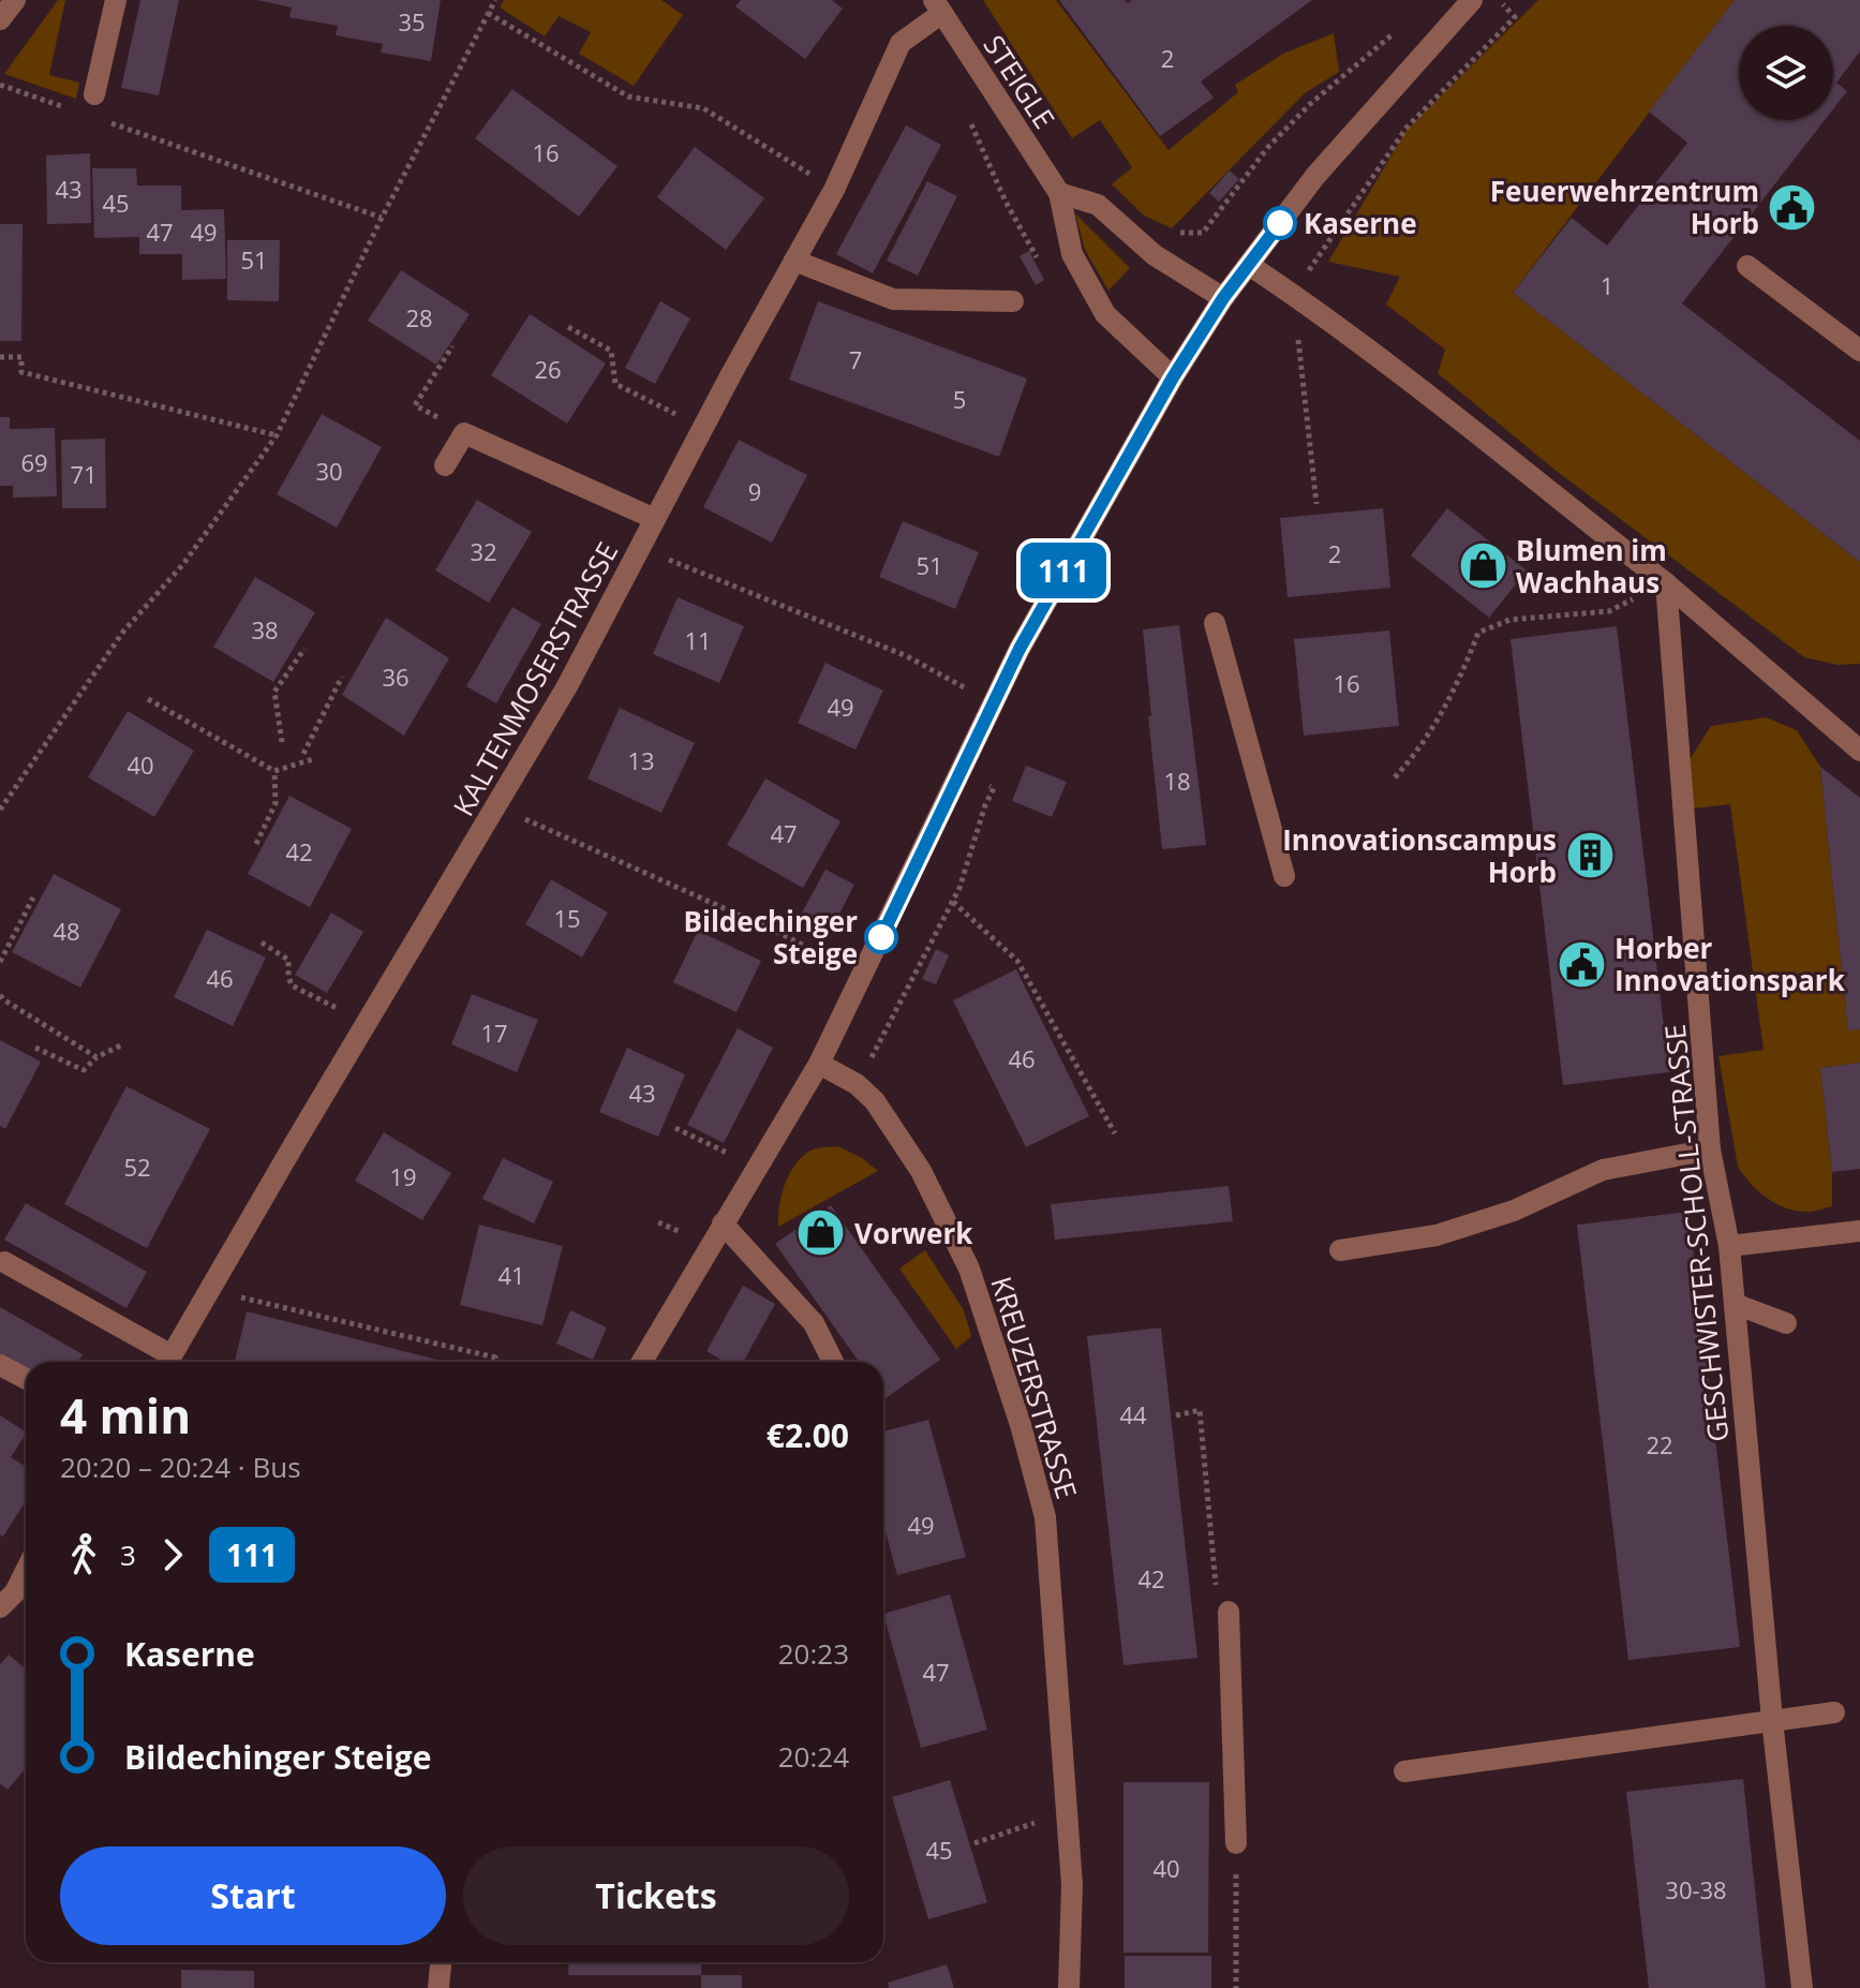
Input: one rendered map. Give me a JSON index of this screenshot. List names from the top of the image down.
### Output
{
  "streets": {
    "street": [
      "STEIGLE",
      "KALTENMOSERSTRASSE",
      "GESCHWISTER-SCHOLL-STRASSE",
      "KREUZERSTRASSE"
    ]
  },
  "crossings": [
    ["STEIGLE", "KALTENMOSERSTRASSE"]
  ],
  "places": {
    "public building": ["Feuerwehrzentrum Horb", "Horber Innovationspark"],
    "other": ["Kaserne", "Bildechinger Steige"],
    "shop": ["Blumen im Wachhaus", "Vorwerk"],
    "building": ["Innovationscampus Horb"]
  },
  "lines": ["bus line 111"],
  "house_numbers": [
    "35",
    "2",
    "16",
    "43",
    "45",
    "47",
    "49",
    "51",
    "1",
    "28",
    "7",
    "26",
    "5",
    "69",
    "30",
    "71",
    "9",
    "32",
    "2",
    "51",
    "38",
    "11",
    "36",
    "16",
    "49",
    "13",
    "40",
    "18",
    "47",
    "42",
    "15",
    "48",
    "46",
    "17",
    "46",
    "43",
    "52",
    "19",
    "41",
    "44",
    "22",
    "49",
    "42",
    "47",
    "45",
    "40",
    "30-38"
  ],
  "page": {
    "on_map": "111",
    "heading": ["4 min", "20:20 – 20:24 · Bus", "€2.00"],
    "legs": ["3", "111"],
    "list": [
      {
        "name": "Kaserne",
        "value": "20:23"
      },
      {
        "name": "Bildechinger Steige",
        "value": "20:24"
      }
    ],
    "buttons": ["Start", "Tickets"]
  }
}
